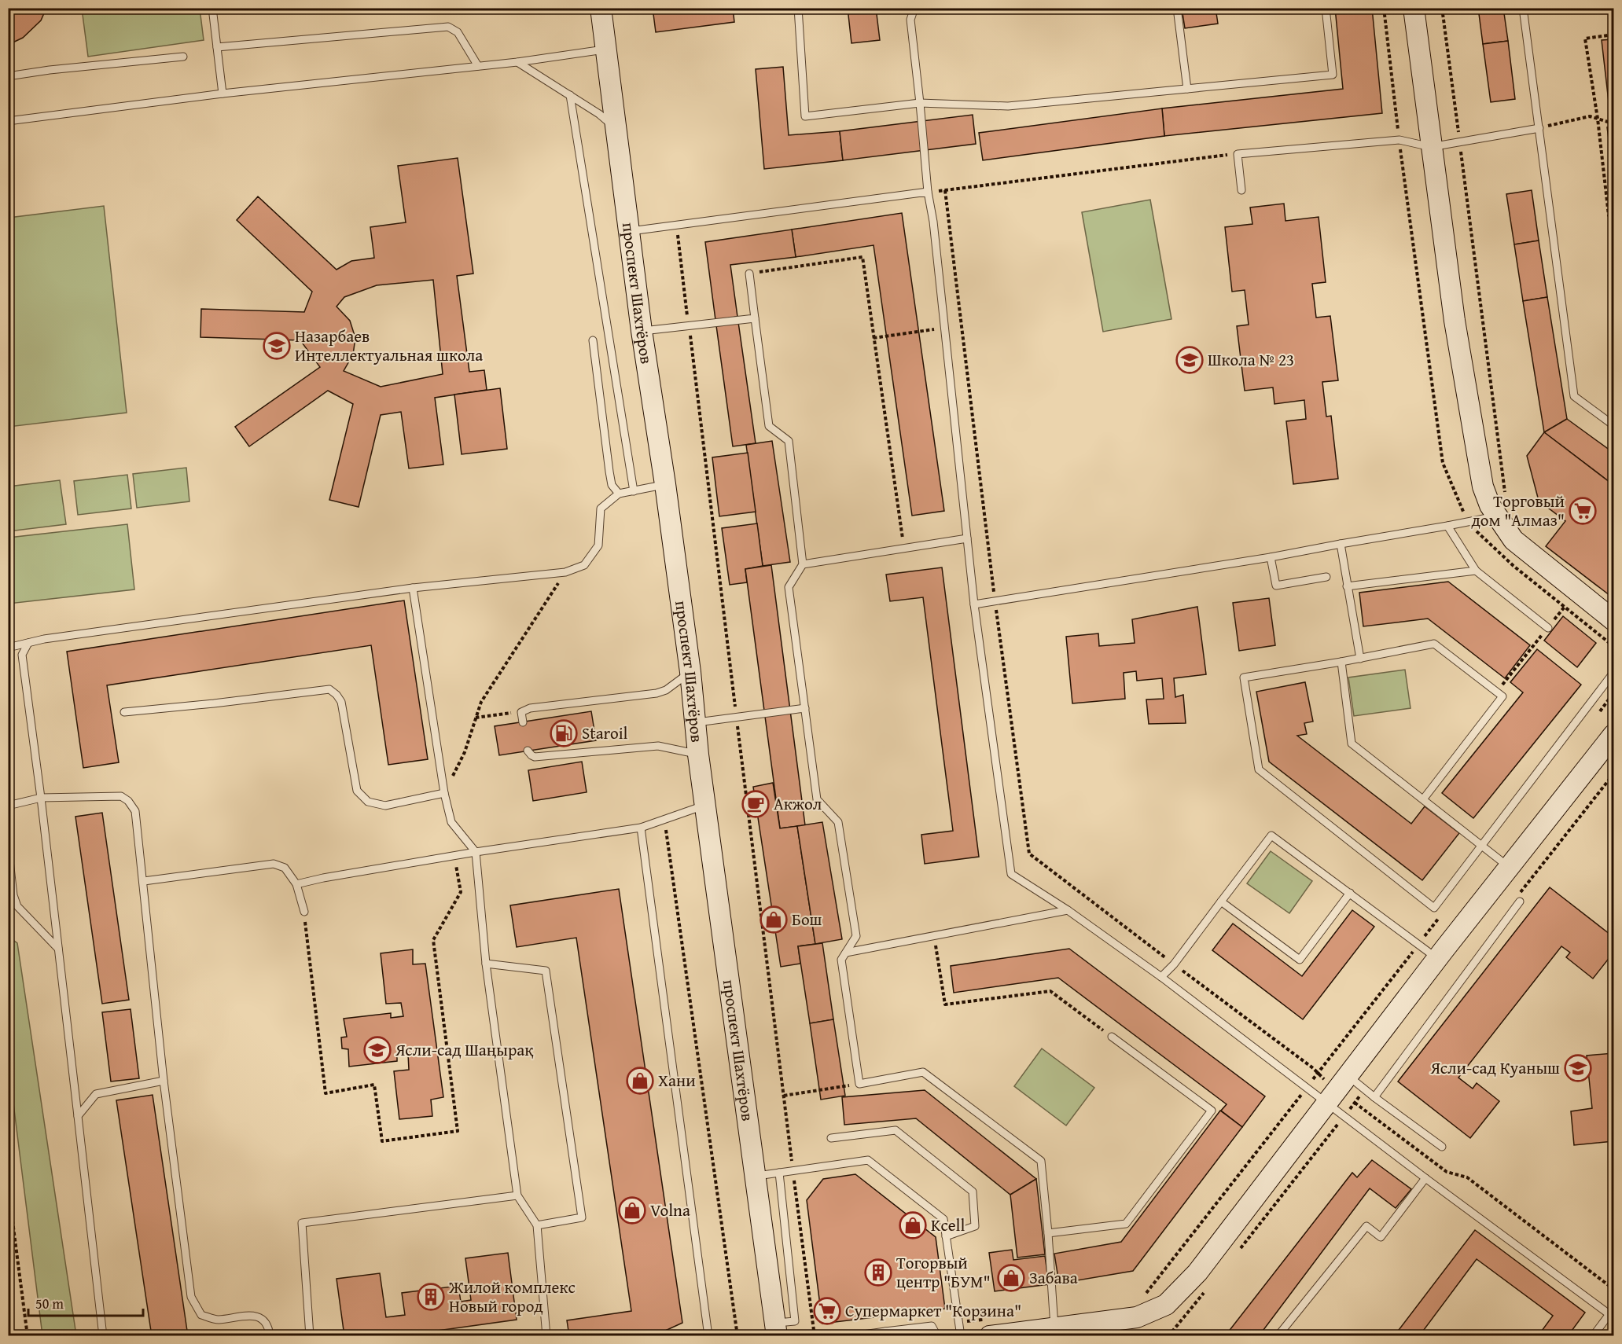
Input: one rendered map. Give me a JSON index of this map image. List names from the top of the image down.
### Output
{
  "streets": {
    "street": ["проспект Шахтёров"]
  },
  "places": {
    "school or university": [
      "Назарбаев Интеллектуальная школа",
      "Школа № 23",
      "Ясли-сад Шаңырақ",
      "Ясли-сад Куаныш"
    ],
    "supermarket": ["Торговый дом \"Алмаз\"", "Супермаркет \"Корзина\""],
    "fuel station": ["Staroil"],
    "cafe": ["Акжол"],
    "shop": [
      "Бош",
      "Хани",
      "Volna",
      "Kcell",
      "Забава"
    ],
    "building": ["Тогорвый центр \"БУМ\"", "Жилой комплекс Новый город"]
  },
  "scale_bar": "50 m"
}
